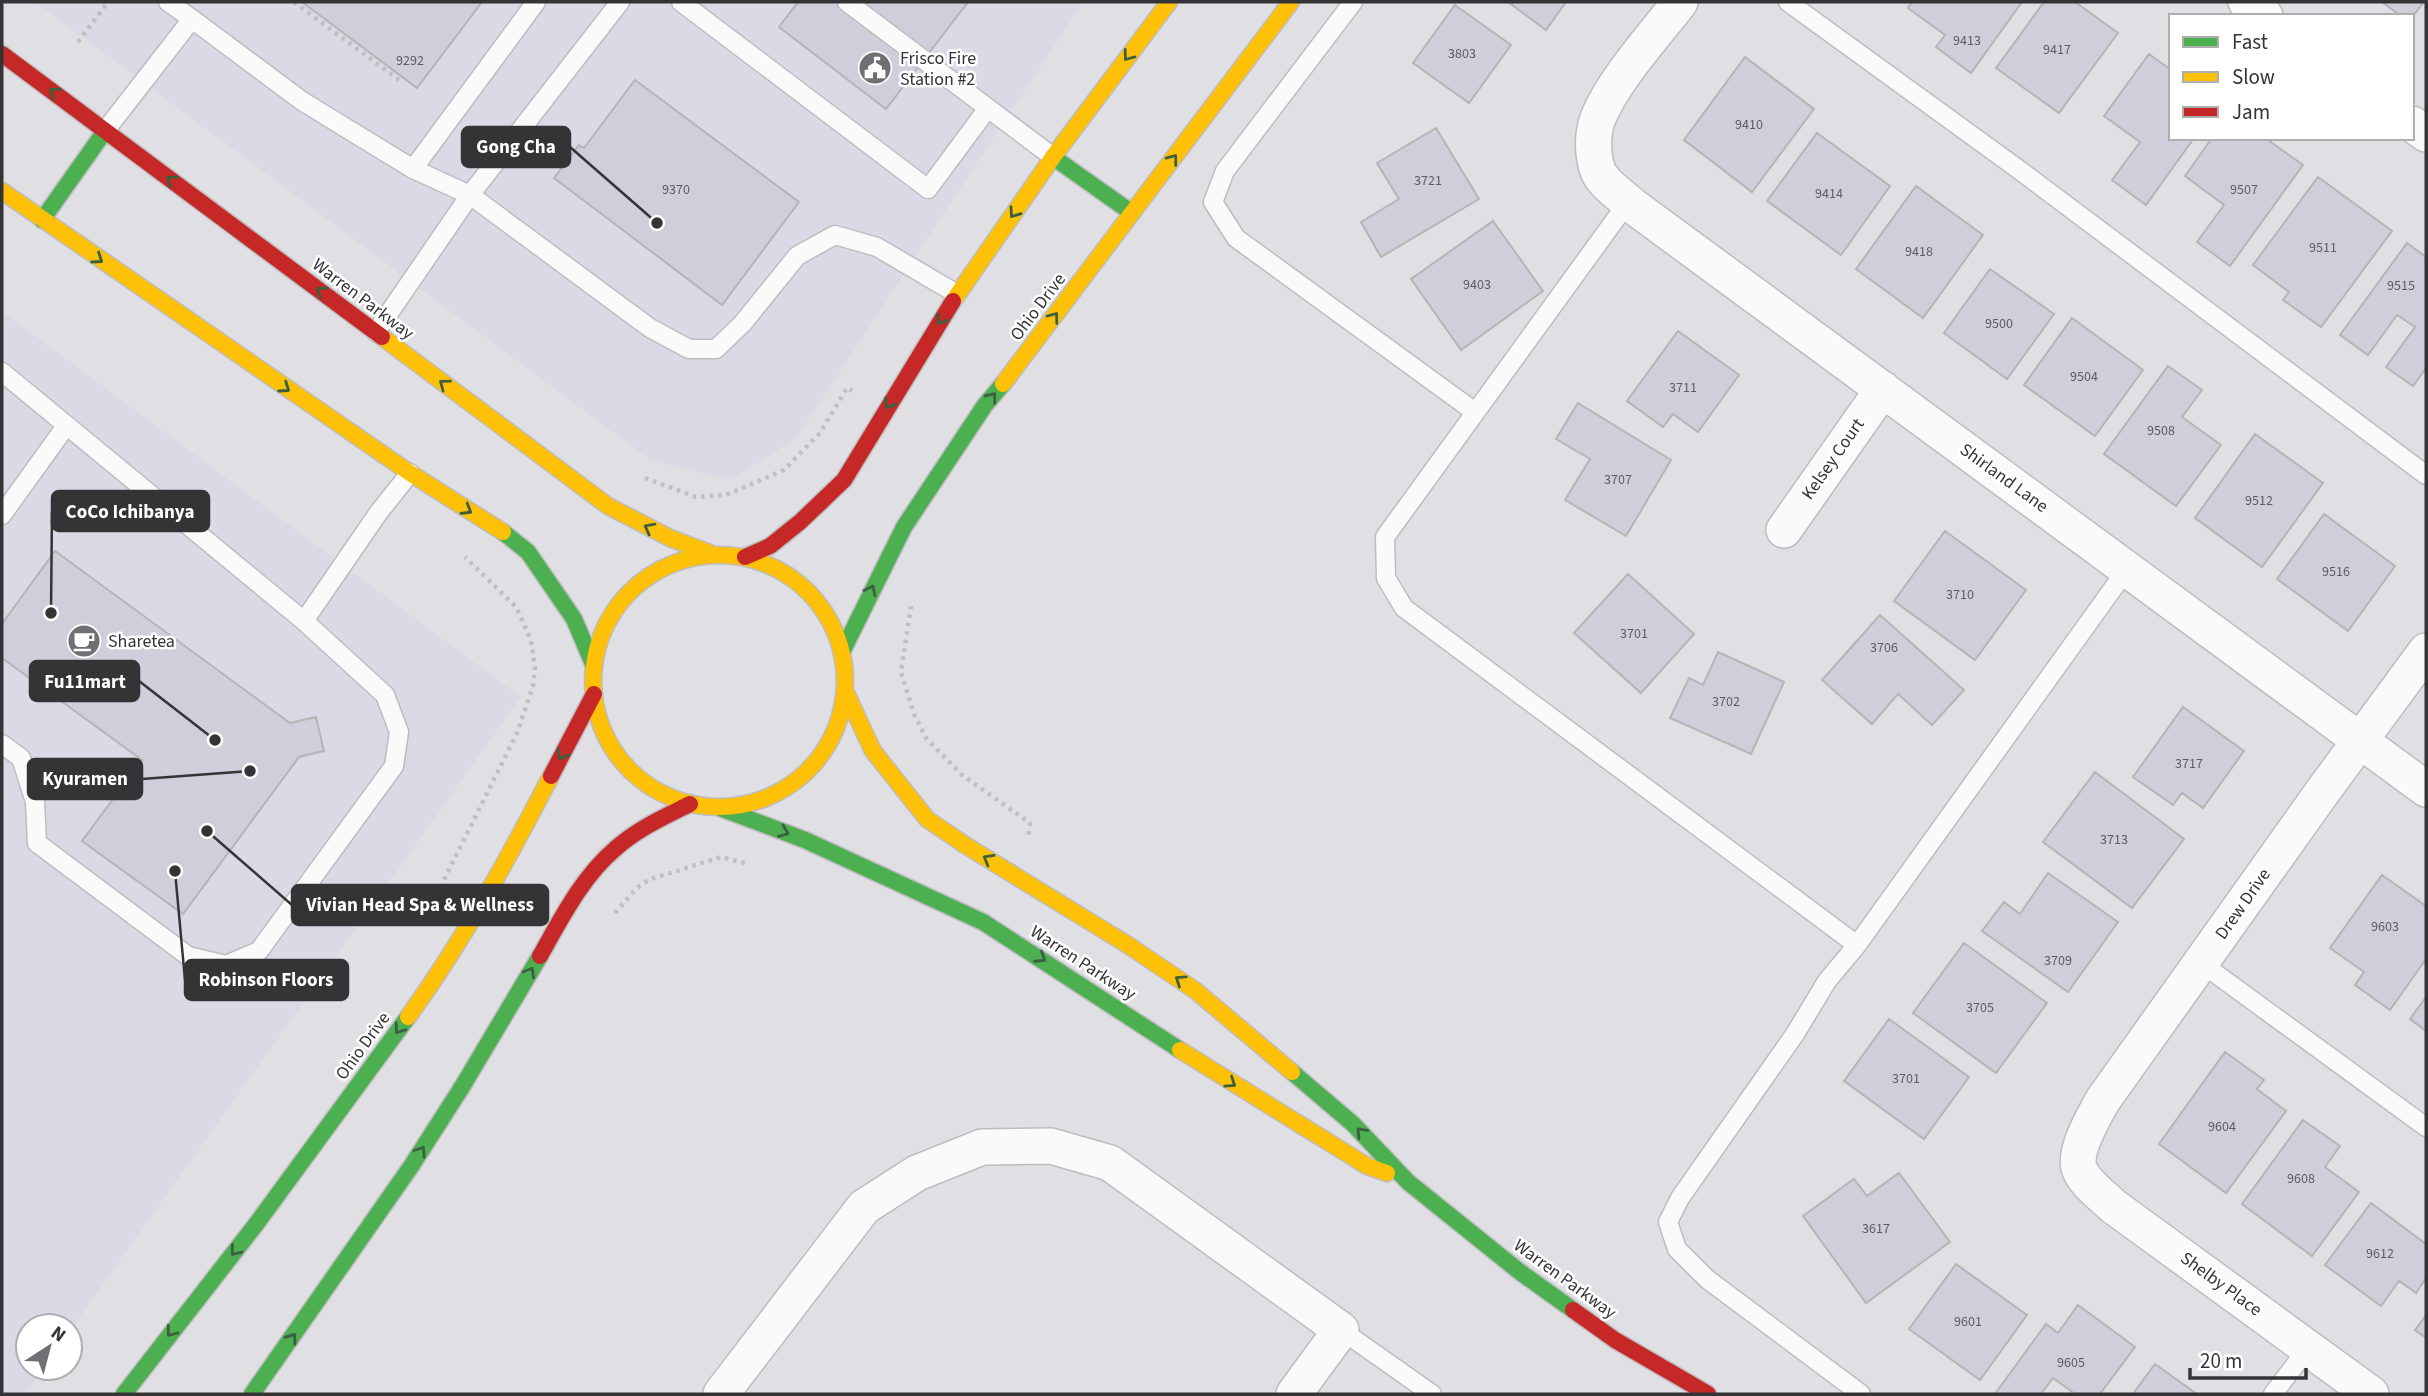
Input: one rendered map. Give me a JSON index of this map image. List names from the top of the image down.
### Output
{
  "streets": {
    "main road": ["Warren Parkway", "Ohio Drive"],
    "street": [
      "Kelsey Court",
      "Shirland Lane",
      "Drew Drive",
      "Shelby Place"
    ]
  },
  "crossings": [
    ["Kelsey Court", "Shirland Lane"],
    ["Shirland Lane", "Drew Drive"],
    ["Drew Drive", "Shelby Place"]
  ],
  "places": {
    "public building": ["Frisco Fire Station #2"],
    "other": [
      "Gong Cha",
      "CoCo Ichibanya",
      "Fu11mart",
      "Kyuramen",
      "Vivian Head Spa & Wellness",
      "Robinson Floors"
    ],
    "cafe": ["Sharetea"]
  },
  "house_numbers": [
    "9413",
    "9417",
    "3803",
    "9292",
    "9410",
    "3721",
    "9370",
    "9507",
    "9414",
    "9511",
    "9418",
    "9403",
    "9515",
    "9500",
    "9504",
    "3711",
    "9508",
    "3707",
    "9512",
    "9516",
    "3710",
    "3701",
    "3706",
    "3702",
    "3717",
    "3713",
    "9603",
    "3709",
    "3705",
    "3701",
    "9604",
    "9608",
    "3617",
    "9612",
    "9601",
    "9605"
  ],
  "legend": ["Fast", "Slow", "Jam"],
  "scale_bar": "20 m",
  "north": "top right"
}
